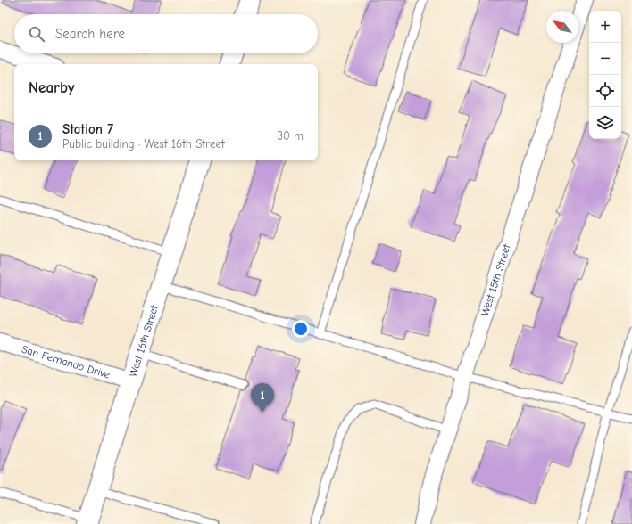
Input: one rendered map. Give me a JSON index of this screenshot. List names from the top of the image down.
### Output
{
  "streets": {
    "main road": ["West 16th Street"],
    "street": ["West 15th Street", "San Fernando Drive"]
  },
  "crossings": [
    ["West 16th Street", "San Fernando Drive"]
  ],
  "north": "top left",
  "page": {
    "map_buttons": ["+", "−"],
    "search": "Search here",
    "heading": "Nearby",
    "list": [
      {
        "mark": "1",
        "name": "Station 7",
        "note": "Public building · West 16th Street",
        "value": "30 m"
      }
    ],
    "pins": "1"
  }
}
